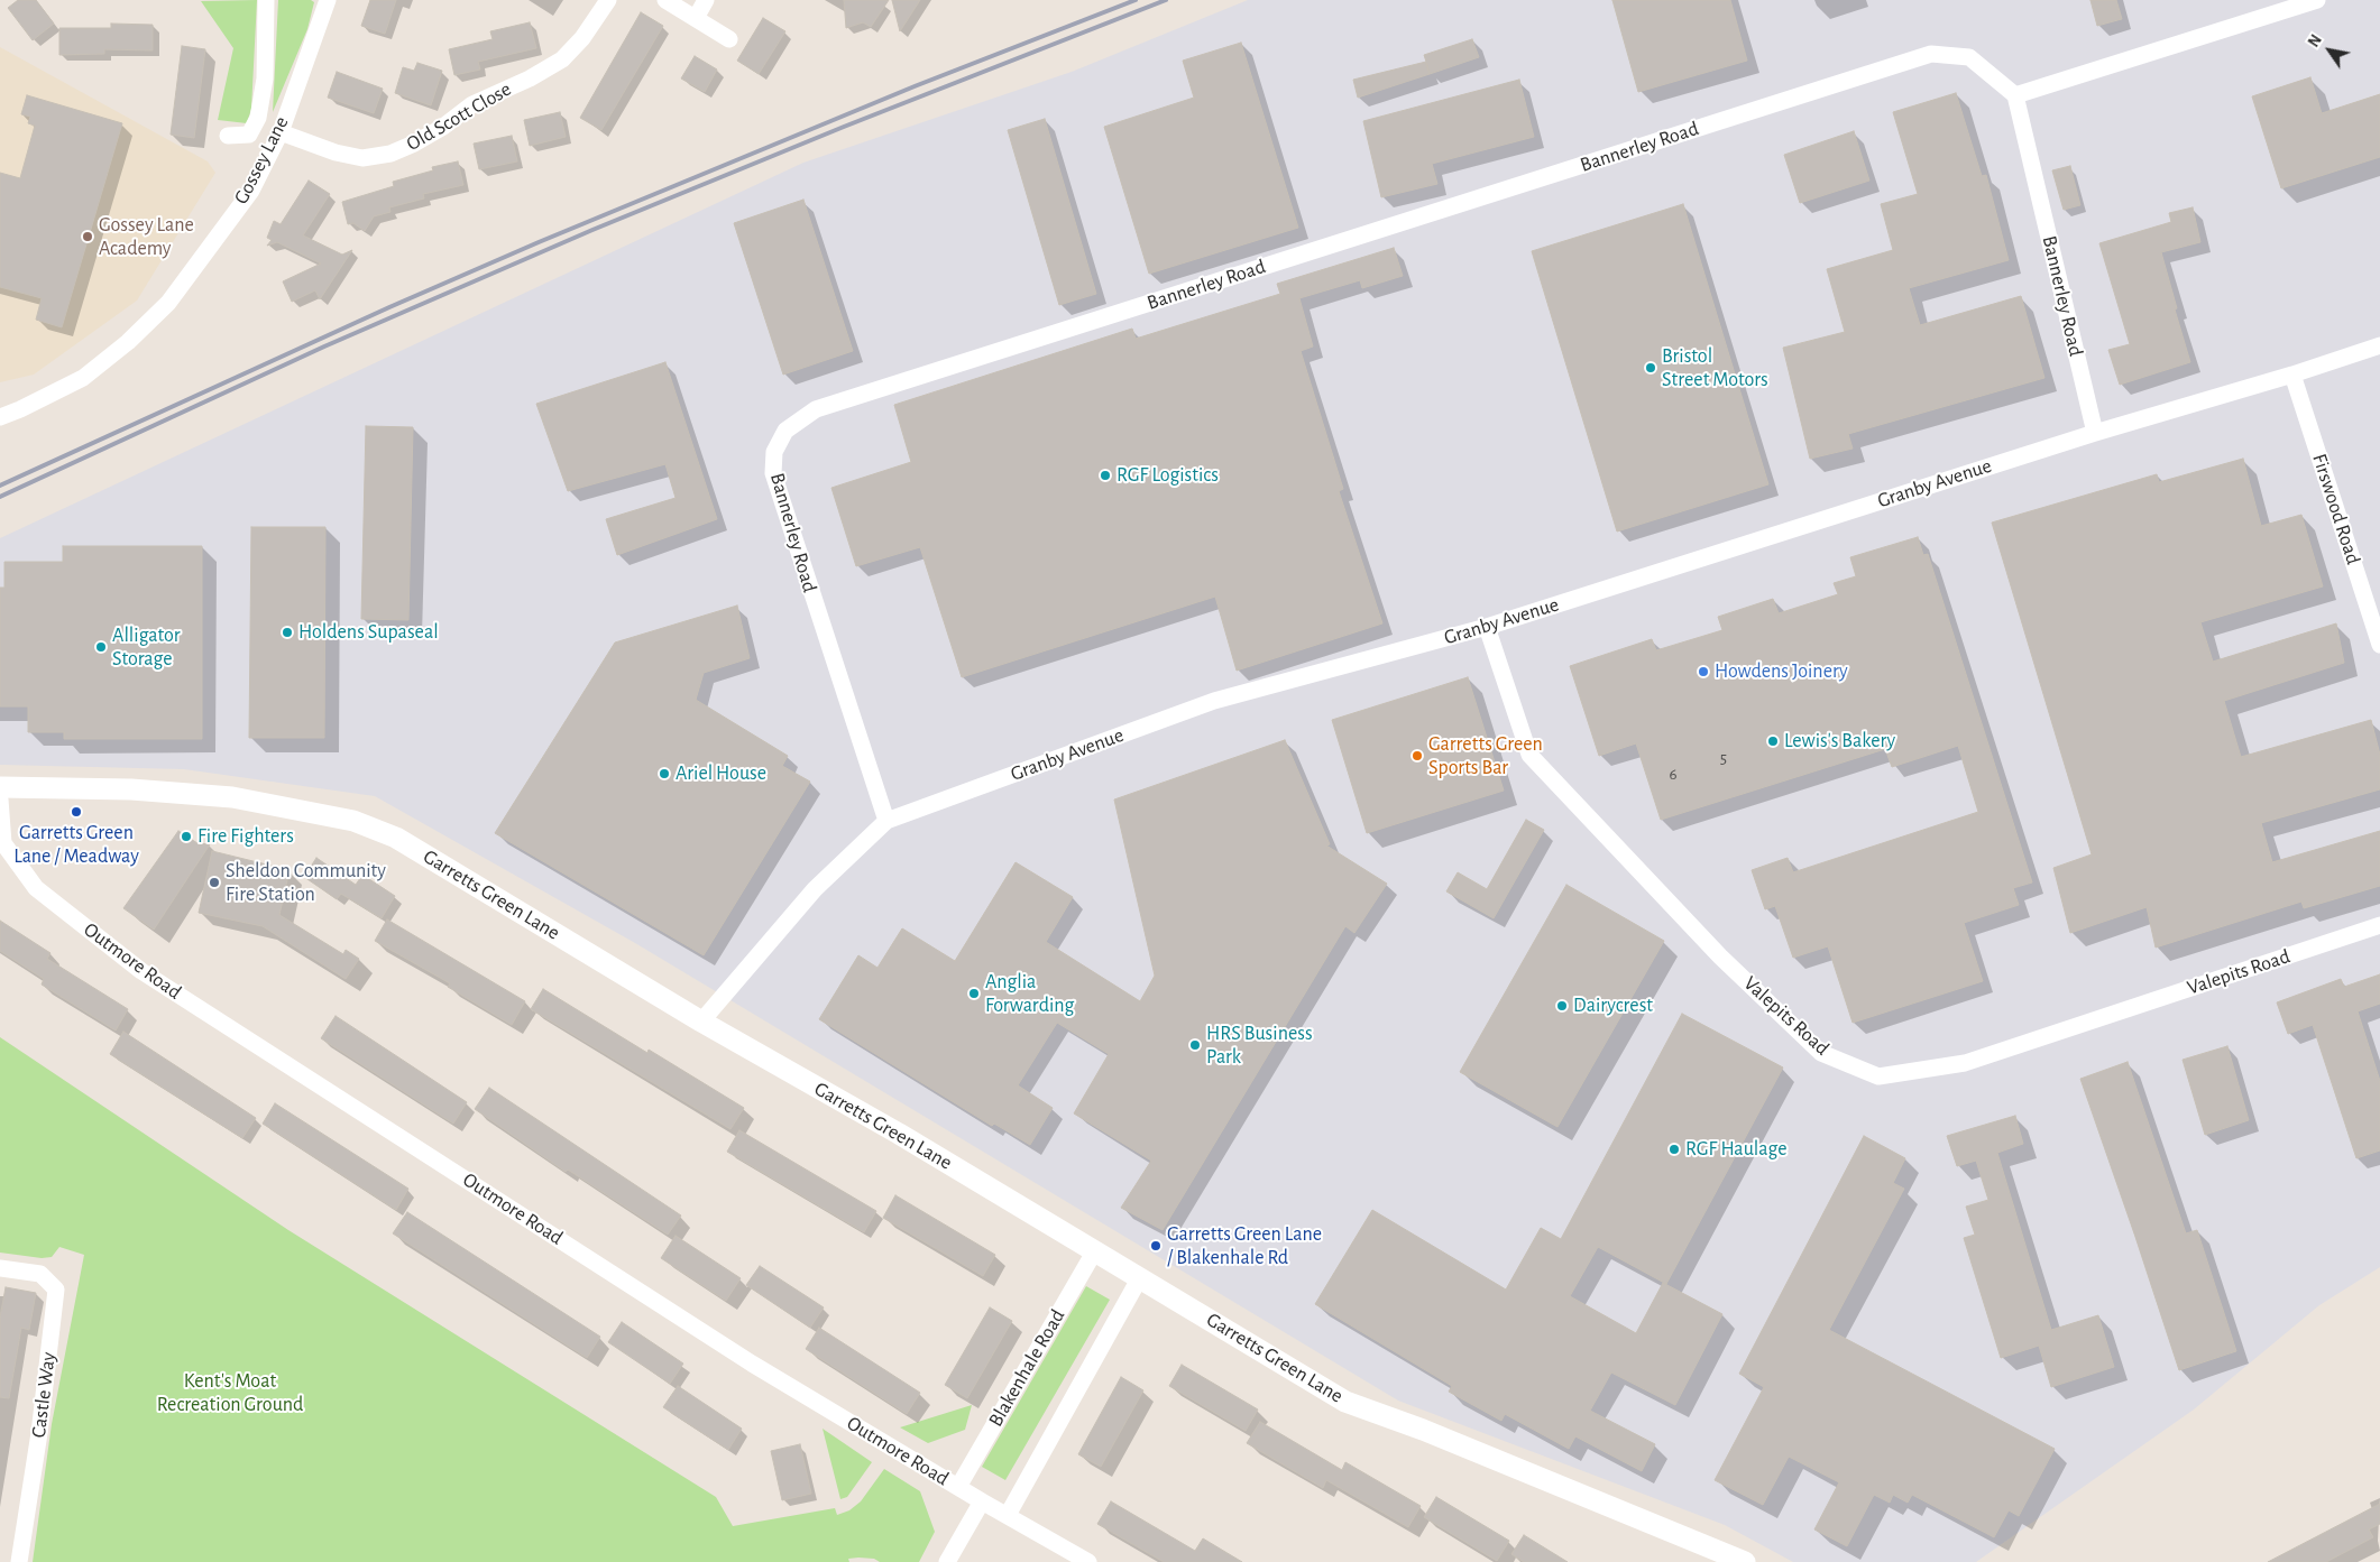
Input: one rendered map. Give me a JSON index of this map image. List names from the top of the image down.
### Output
{
  "streets": {
    "street": [
      "Old Scott Close",
      "Bannerley Road",
      "Gossey Lane",
      "Granby Avenue",
      "Firswood Road",
      "Garretts Green Lane",
      "Outmore Road",
      "Valepits Road",
      "Blakenhale Road",
      "Castle Way"
    ]
  },
  "crossings": [
    ["Old Scott Close", "Gossey Lane"],
    ["Bannerley Road", "Granby Avenue"],
    ["Granby Avenue", "Firswood Road"],
    ["Granby Avenue", "Garretts Green Lane"],
    ["Granby Avenue", "Valepits Road"],
    ["Garretts Green Lane", "Blakenhale Road"],
    ["Outmore Road", "Blakenhale Road"]
  ],
  "parks": ["Kent's Moat Recreation Ground"],
  "places": [
    "Gossey Lane Academy",
    "Bristol Street Motors",
    "RGF Logistics",
    "Holdens Supaseal",
    "Alligator Storage",
    "Howdens Joinery",
    "Lewis's Bakery",
    "Garretts Green Sports Bar",
    "Ariel House",
    "Garretts Green Lane / Meadway",
    "Fire Fighters",
    "Sheldon Community Fire Station",
    "Anglia Forwarding",
    "Dairycrest",
    "HRS Business Park",
    "RGF Haulage",
    "Garretts Green Lane / Blakenhale Rd"
  ],
  "house_numbers": ["5", "6"],
  "north": "top left"
}
